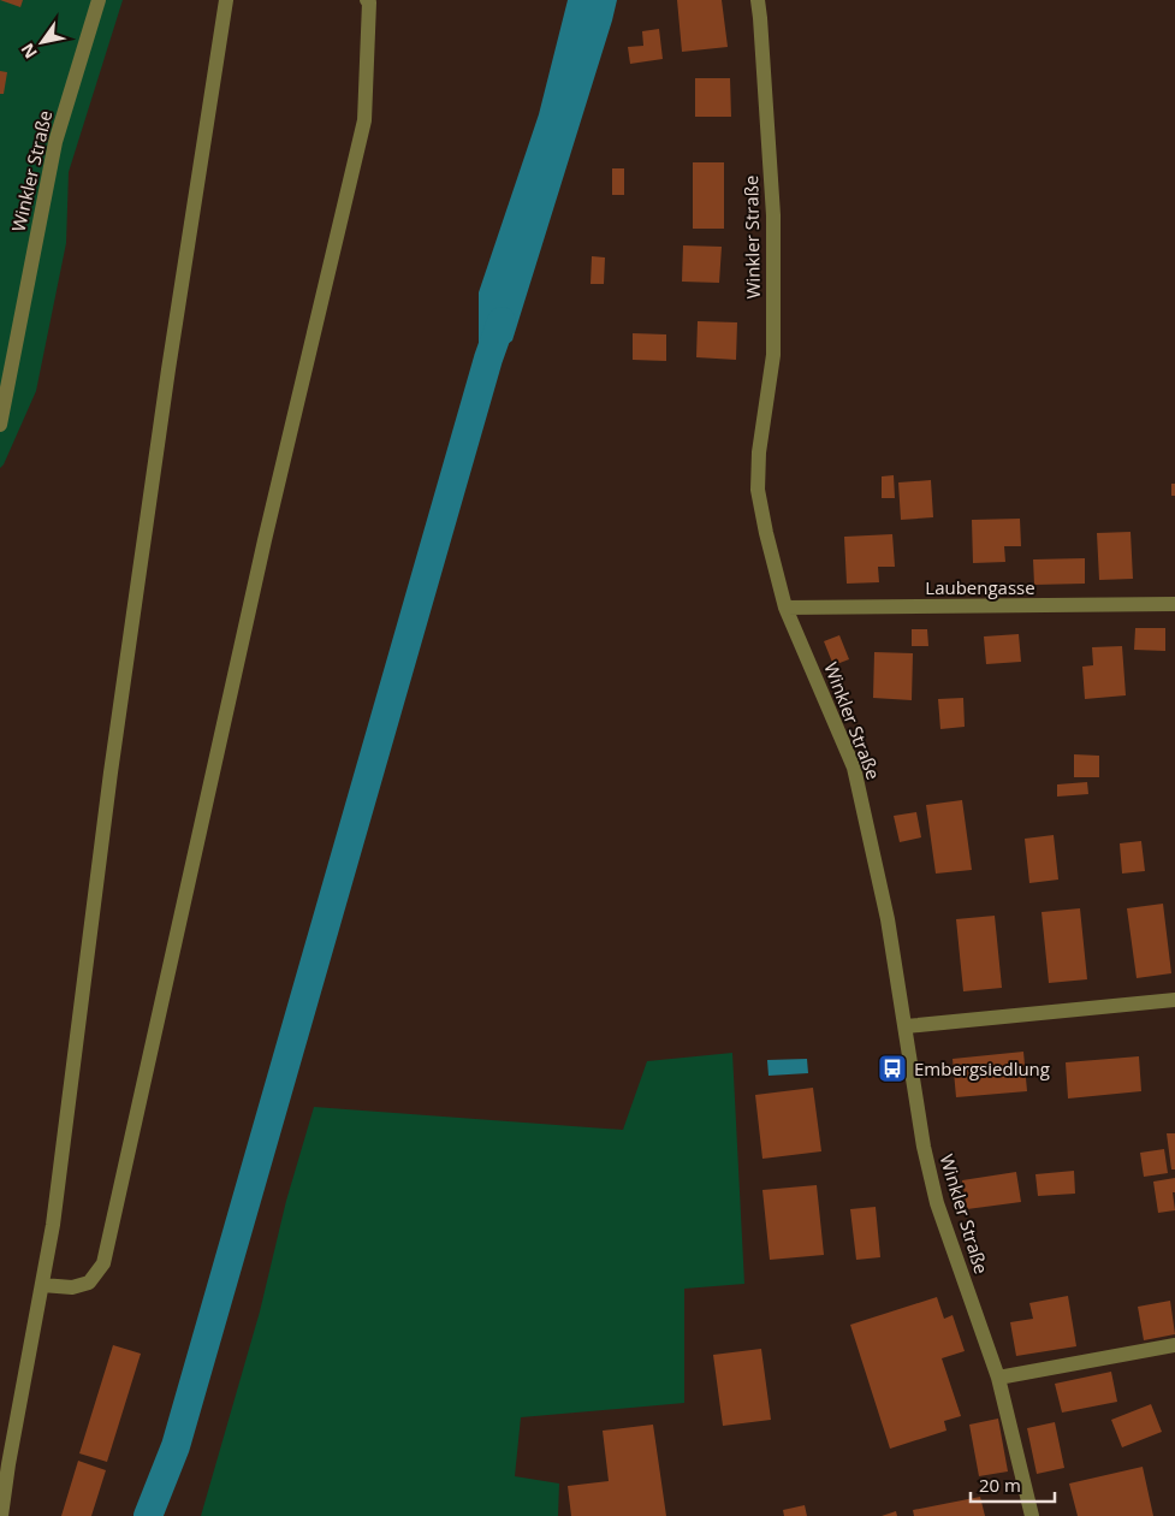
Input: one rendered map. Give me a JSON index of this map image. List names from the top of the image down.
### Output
{
  "streets": {
    "street": ["Winkler Straße", "Laubengasse"]
  },
  "crossings": [
    ["Winkler Straße", "Laubengasse"]
  ],
  "places": {
    "bus stop": ["Embergsiedlung"]
  },
  "scale_bar": "20 m",
  "north": "bottom left"
}
